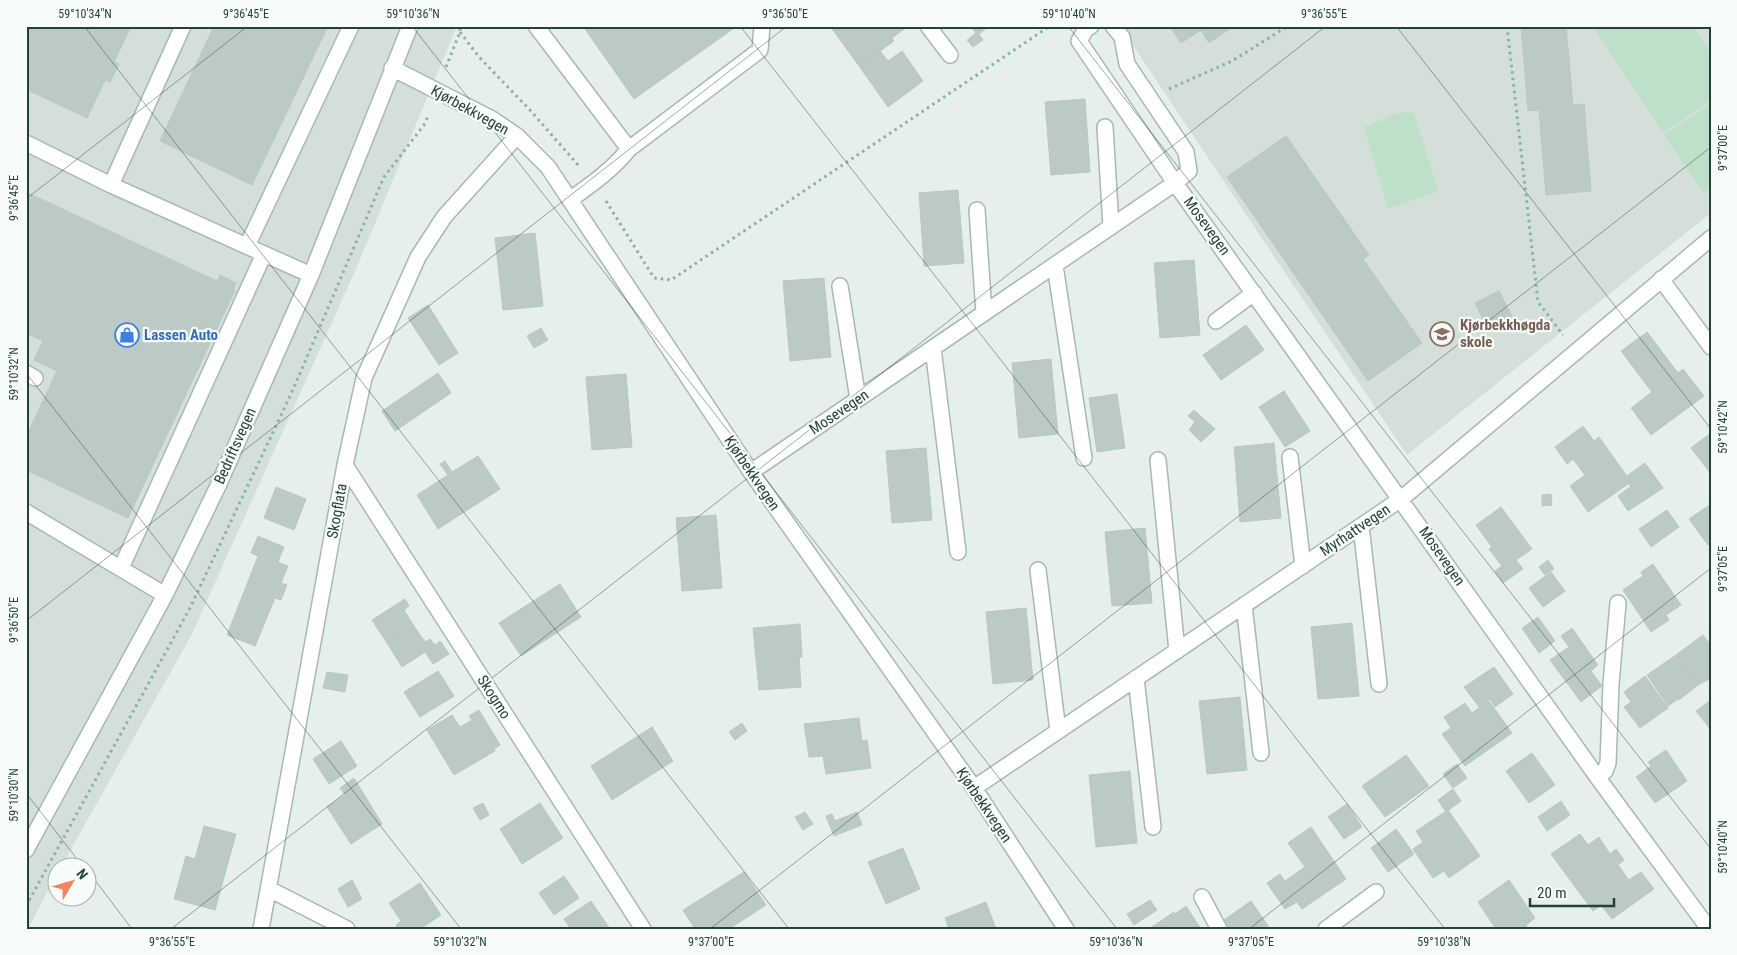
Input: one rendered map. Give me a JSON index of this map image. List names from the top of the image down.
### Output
{
  "streets": {
    "street": [
      "Kjørbekkvegen",
      "Mosevegen",
      "Bedriftsvegen",
      "Skogflata",
      "Myrhattvegen",
      "Skogmo"
    ]
  },
  "crossings": [
    ["Kjørbekkvegen", "Mosevegen"],
    ["Kjørbekkvegen", "Bedriftsvegen"],
    ["Kjørbekkvegen", "Skogflata"],
    ["Kjørbekkvegen", "Myrhattvegen"],
    ["Mosevegen", "Myrhattvegen"],
    ["Skogflata", "Skogmo"]
  ],
  "places": {
    "school or university": ["Kjørbekkhøgda skole"],
    "shop": ["Lassen Auto"]
  },
  "scale_bar": "20 m",
  "north": "top right",
  "coordinates": [
    "59°10'34\"N",
    "9°36'45\"E",
    "59°10'36\"N",
    "9°36'50\"E",
    "59°10'40\"N",
    "9°36'55\"E",
    "9°37'00\"E",
    "59°10'32\"N",
    "59°10'42\"N",
    "9°37'05\"E",
    "59°10'30\"N",
    "59°10'38\"N"
  ]
}
